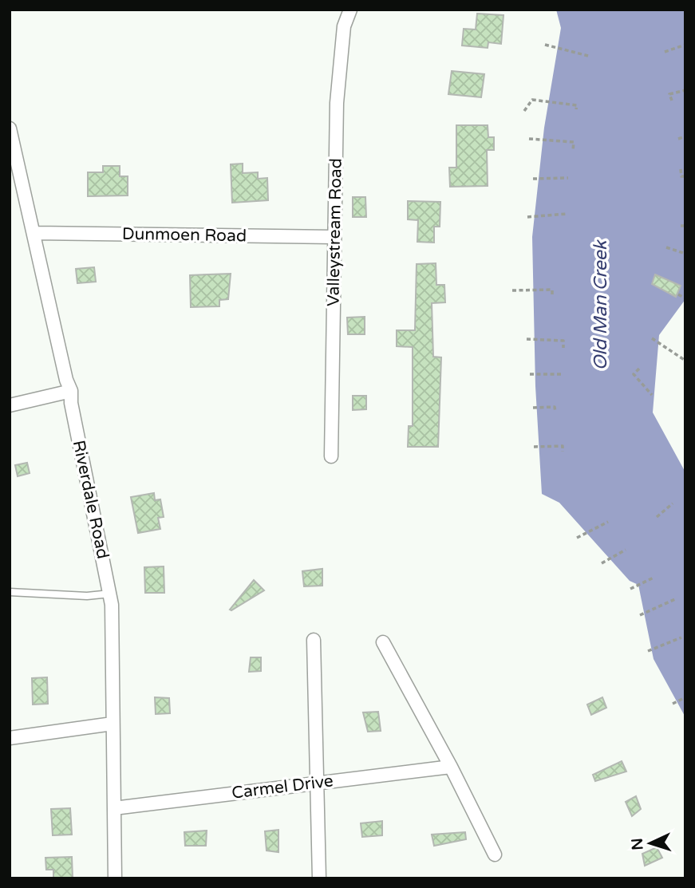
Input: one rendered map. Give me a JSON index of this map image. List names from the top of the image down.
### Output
{
  "streets": {
    "street": [
      "Valleystream Road",
      "Dunmoen Road",
      "Riverdale Road",
      "Carmel Drive"
    ]
  },
  "crossings": [
    ["Valleystream Road", "Dunmoen Road"],
    ["Dunmoen Road", "Riverdale Road"],
    ["Riverdale Road", "Carmel Drive"]
  ],
  "water": ["Old Man Creek"],
  "north": "left"
}
